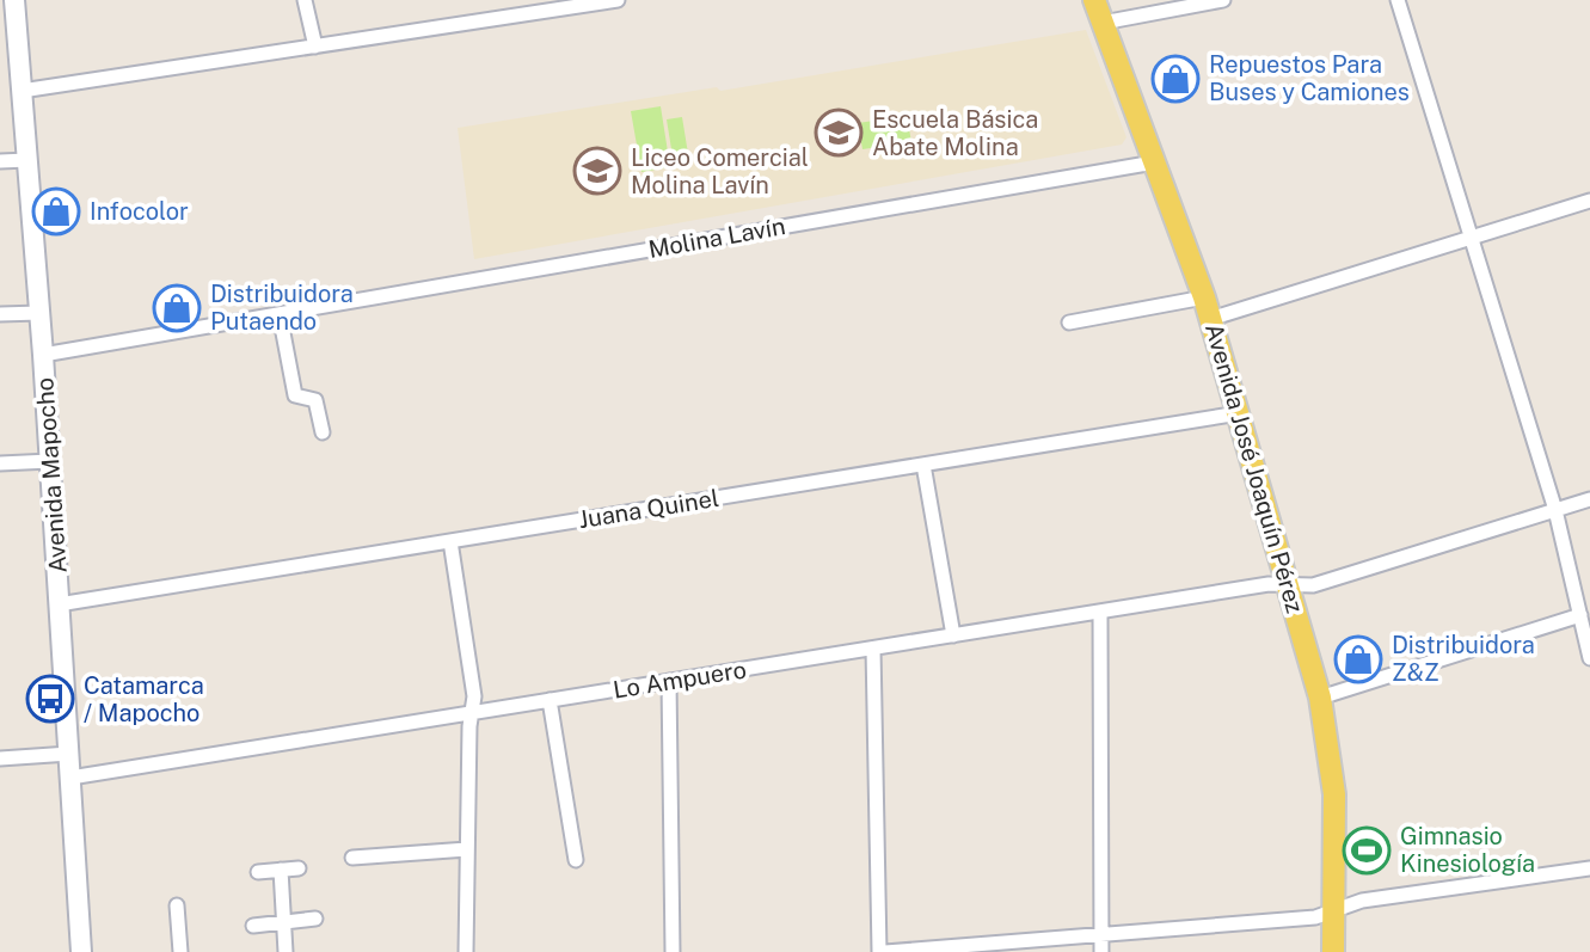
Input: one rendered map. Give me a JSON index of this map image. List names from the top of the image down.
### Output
{
  "streets": {
    "main road": ["Avenida José Joaquín Pérez", "Avenida Mapocho"],
    "street": ["Molina Lavín", "Juana Quinel", "Lo Ampuero"]
  },
  "crossings": [
    ["Molina Lavín", "Avenida José Joaquín Pérez"],
    ["Molina Lavín", "Avenida Mapocho"],
    ["Avenida José Joaquín Pérez", "Juana Quinel"],
    ["Avenida José Joaquín Pérez", "Lo Ampuero"],
    ["Avenida Mapocho", "Juana Quinel"],
    ["Avenida Mapocho", "Lo Ampuero"]
  ],
  "places": {
    "shop": [
      "Repuestos Para Buses y Camiones",
      "Infocolor",
      "Distribuidora Putaendo",
      "Distribuidora Z&Z"
    ],
    "school or university": ["Escuela Básica Abate Molina", "Liceo Comercial Molina Lavín"],
    "bus stop": ["Catamarca / Mapocho"],
    "sports": ["Gimnasio Kinesiología"]
  }
}
